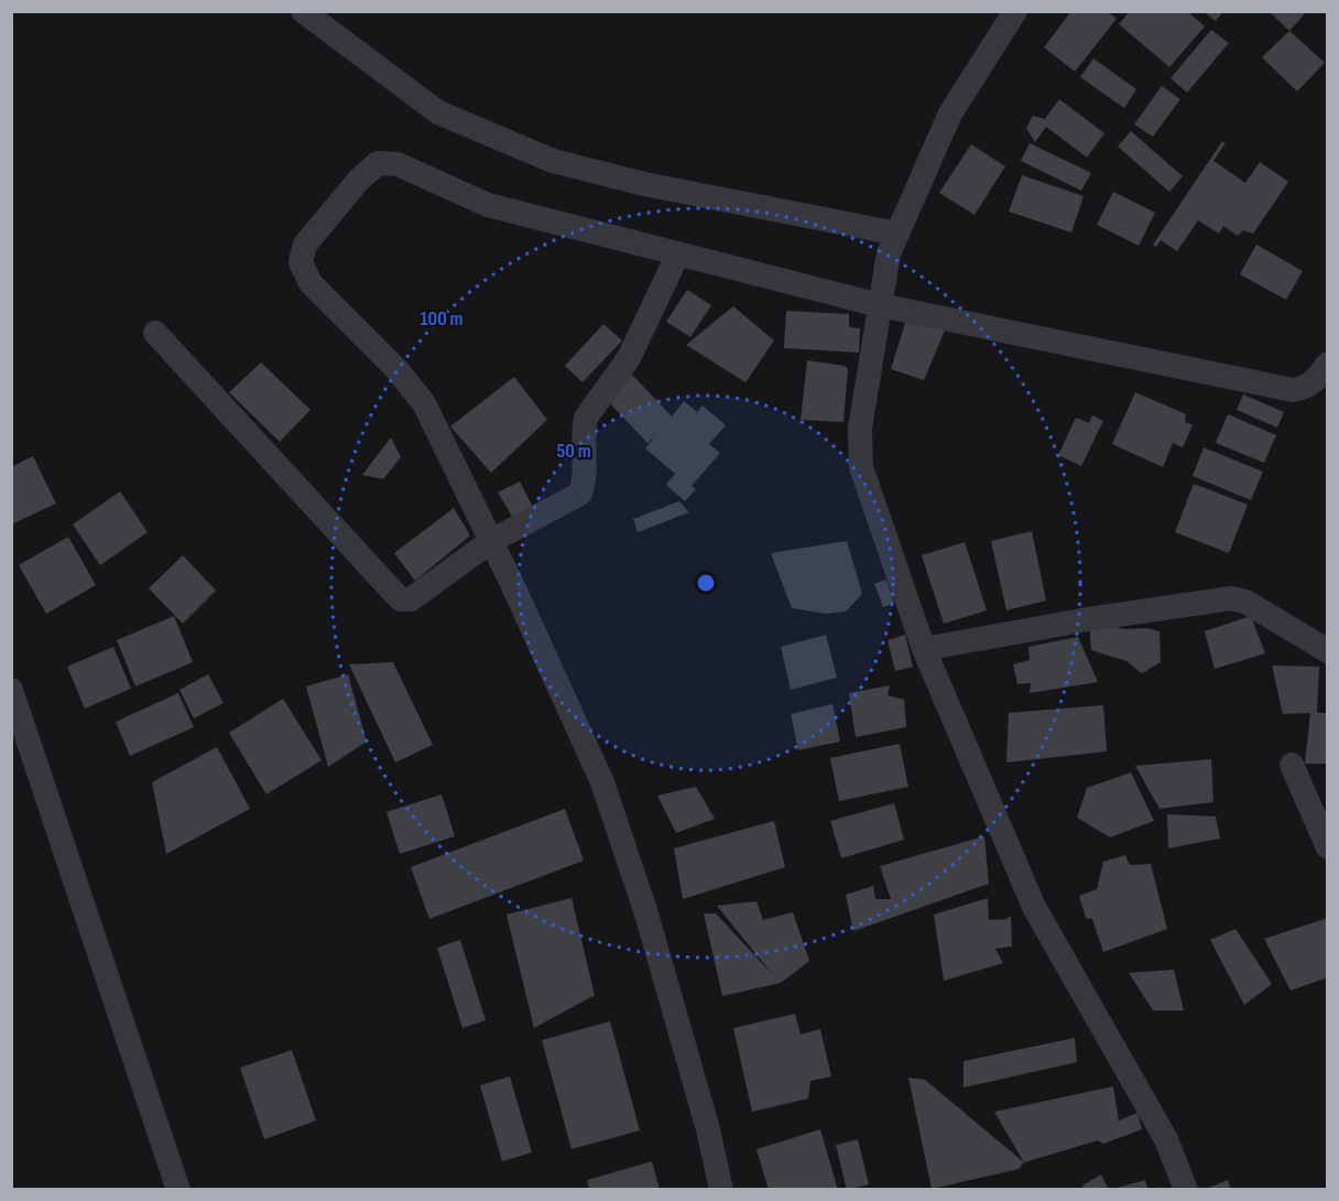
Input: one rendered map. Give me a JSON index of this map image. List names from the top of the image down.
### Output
{
  "rings": ["100 m", "50 m"]
}
